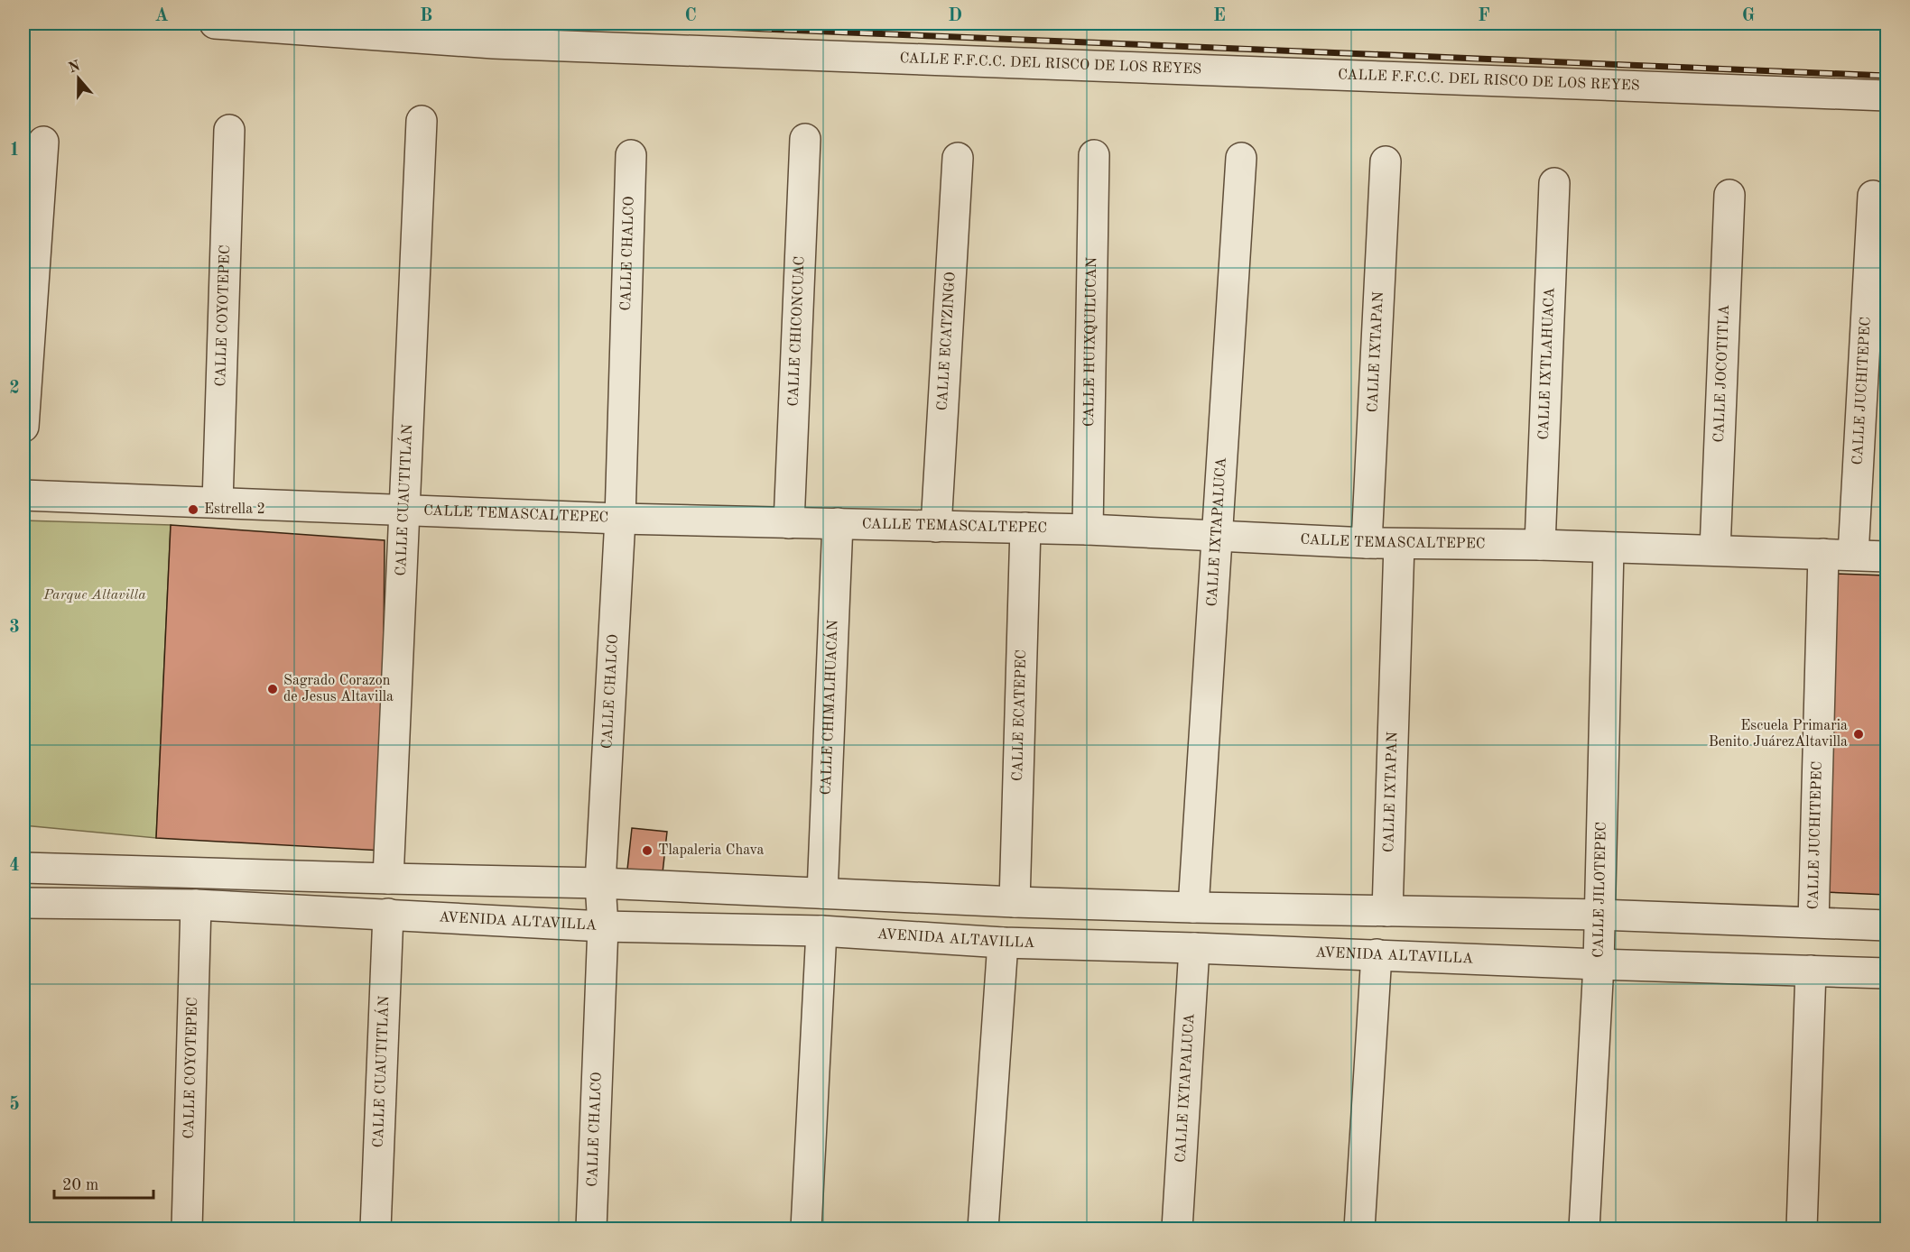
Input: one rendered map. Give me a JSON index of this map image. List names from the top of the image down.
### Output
{
  "streets": {
    "street": [
      "CALLE F.F.C.C. DEL RISCO DE LOS REYES",
      "CALLE CHALCO",
      "CALLE COYOTEPEC",
      "CALLE CHICONCUAC",
      "CALLE ECATZINGO",
      "CALLE HUIXQUILUCAN",
      "CALLE IXTAPAN",
      "CALLE IXTLAHUACA",
      "CALLE JOCOTITLA",
      "CALLE JUCHITEPEC",
      "CALLE CUAUTITLÁN",
      "CALLE TEMASCALTEPEC",
      "CALLE IXTAPALUCA",
      "CALLE CHIMALHUACÁN",
      "CALLE ECATEPEC",
      "CALLE JILOTEPEC",
      "AVENIDA ALTAVILLA"
    ]
  },
  "crossings": [
    ["CALLE CHALCO", "CALLE TEMASCALTEPEC"],
    ["CALLE CHALCO", "AVENIDA ALTAVILLA"],
    ["CALLE COYOTEPEC", "CALLE TEMASCALTEPEC"],
    ["CALLE COYOTEPEC", "AVENIDA ALTAVILLA"],
    ["CALLE CHICONCUAC", "CALLE TEMASCALTEPEC"],
    ["CALLE ECATZINGO", "CALLE TEMASCALTEPEC"],
    ["CALLE HUIXQUILUCAN", "CALLE TEMASCALTEPEC"],
    ["CALLE IXTAPAN", "CALLE TEMASCALTEPEC"],
    ["CALLE IXTLAHUACA", "CALLE TEMASCALTEPEC"],
    ["CALLE JOCOTITLA", "CALLE TEMASCALTEPEC"],
    ["CALLE JUCHITEPEC", "CALLE TEMASCALTEPEC"],
    ["CALLE CUAUTITLÁN", "CALLE TEMASCALTEPEC"],
    ["CALLE CUAUTITLÁN", "AVENIDA ALTAVILLA"],
    ["CALLE TEMASCALTEPEC", "CALLE IXTAPALUCA"],
    ["CALLE TEMASCALTEPEC", "CALLE CHIMALHUACÁN"],
    ["CALLE TEMASCALTEPEC", "CALLE ECATEPEC"],
    ["CALLE TEMASCALTEPEC", "CALLE JILOTEPEC"],
    ["CALLE IXTAPALUCA", "AVENIDA ALTAVILLA"],
    ["CALLE JILOTEPEC", "AVENIDA ALTAVILLA"]
  ],
  "parks": ["Parque Altavilla"],
  "places": [
    "Estrella 2",
    "Sagrado Corazon de Jesus Altavilla",
    "Escuela Primaria Benito JuárezAltavilla",
    "Tlapaleria Chava"
  ],
  "scale_bar": "20 m",
  "north": "top",
  "grid": {
    "columns": [
      "A",
      "B",
      "C",
      "D",
      "E",
      "F",
      "G"
    ],
    "rows": [
      "1",
      "2",
      "3",
      "4",
      "5"
    ]
  }
}
